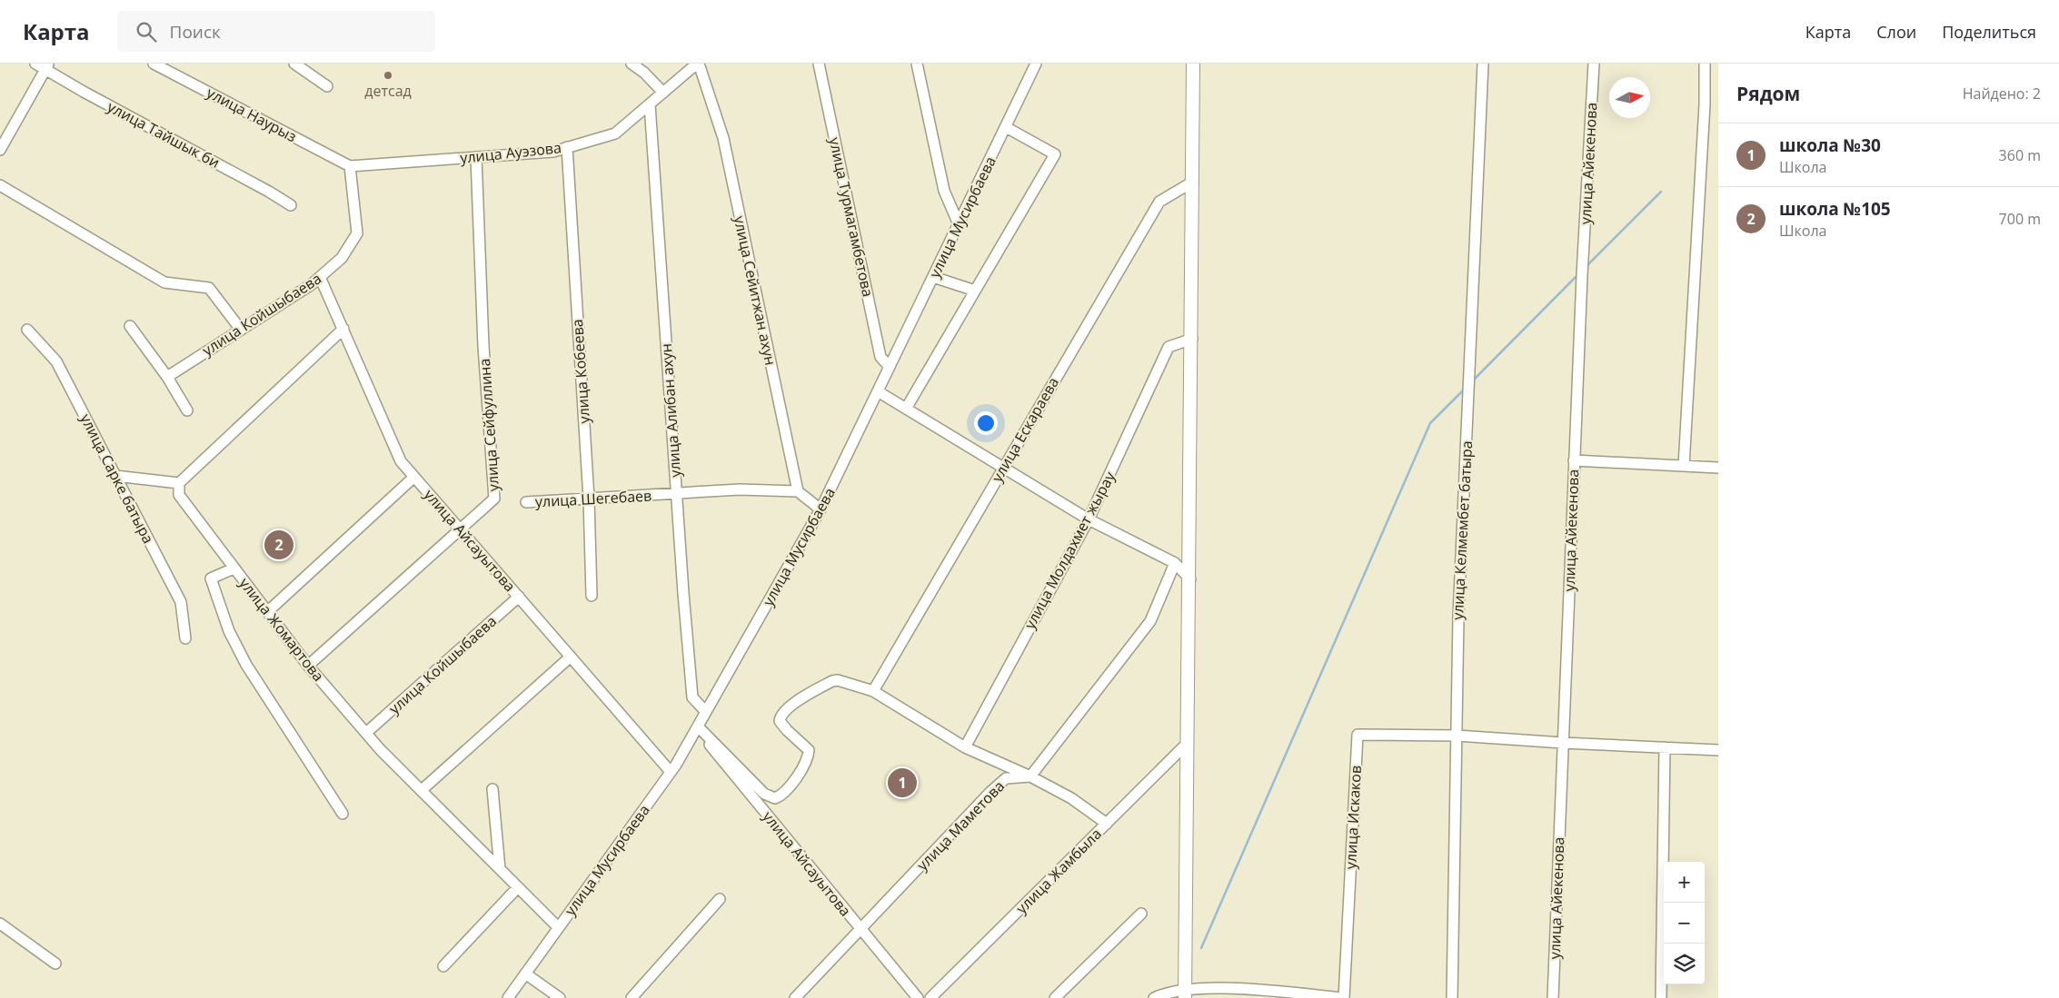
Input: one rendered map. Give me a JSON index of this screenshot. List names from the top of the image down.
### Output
{
  "streets": {
    "street": [
      "улица Наурыз",
      "улица Тайшык би",
      "улица Ауэзова",
      "улица Айекенова",
      "улица Турмагамбетова",
      "улица Мусирбаева",
      "улица Сейитжан ахун",
      "улица Койшыбаева",
      "улица Кобеева",
      "улица Алибан ахун",
      "улица Сейфуллина",
      "улица Ескараева",
      "улица Сарке батыра",
      "улица Шегебаев",
      "улица Келмембет батыра",
      "улица Айсауытова",
      "улица Молдахмет жырау",
      "улица Жомартова",
      "улица Искаков",
      "улица Маметова",
      "улица Жамбыла"
    ]
  },
  "crossings": [
    ["улица Наурыз", "улица Ауэзова"],
    ["улица Наурыз", "улица Койшыбаева"],
    ["улица Ауэзова", "улица Сейитжан ахун"],
    ["улица Ауэзова", "улица Койшыбаева"],
    ["улица Ауэзова", "улица Кобеева"],
    ["улица Ауэзова", "улица Алибан ахун"],
    ["улица Ауэзова", "улица Сейфуллина"],
    ["улица Турмагамбетова", "улица Мусирбаева"],
    ["улица Мусирбаева", "улица Алибан ахун"],
    ["улица Мусирбаева", "улица Айсауытова"],
    ["улица Мусирбаева", "улица Жомартова"],
    ["улица Сейитжан ахун", "улица Шегебаев"],
    ["улица Койшыбаева", "улица Айсауытова"],
    ["улица Койшыбаева", "улица Жомартова"],
    ["улица Кобеева", "улица Шегебаев"],
    ["улица Алибан ахун", "улица Шегебаев"],
    ["улица Сейфуллина", "улица Айсауытова"],
    ["улица Сейфуллина", "улица Жомартова"],
    ["улица Келмембет батыра", "улица Искаков"],
    ["улица Айсауытова", "улица Маметова"]
  ],
  "places": ["детсад"],
  "north": "right",
  "page": {
    "header": "Карта",
    "search": "Поиск",
    "nav": ["Карта", "Слои", "Поделиться"],
    "heading": ["Рядом", "Найдено: 2"],
    "list": [
      {
        "mark": "1",
        "name": "школа №30",
        "note": "Школа",
        "value": "360 m"
      },
      {
        "mark": "2",
        "name": "школа №105",
        "note": "Школа",
        "value": "700 m"
      }
    ],
    "pins": ["2", "1"],
    "map_buttons": ["+", "−"]
  }
}
